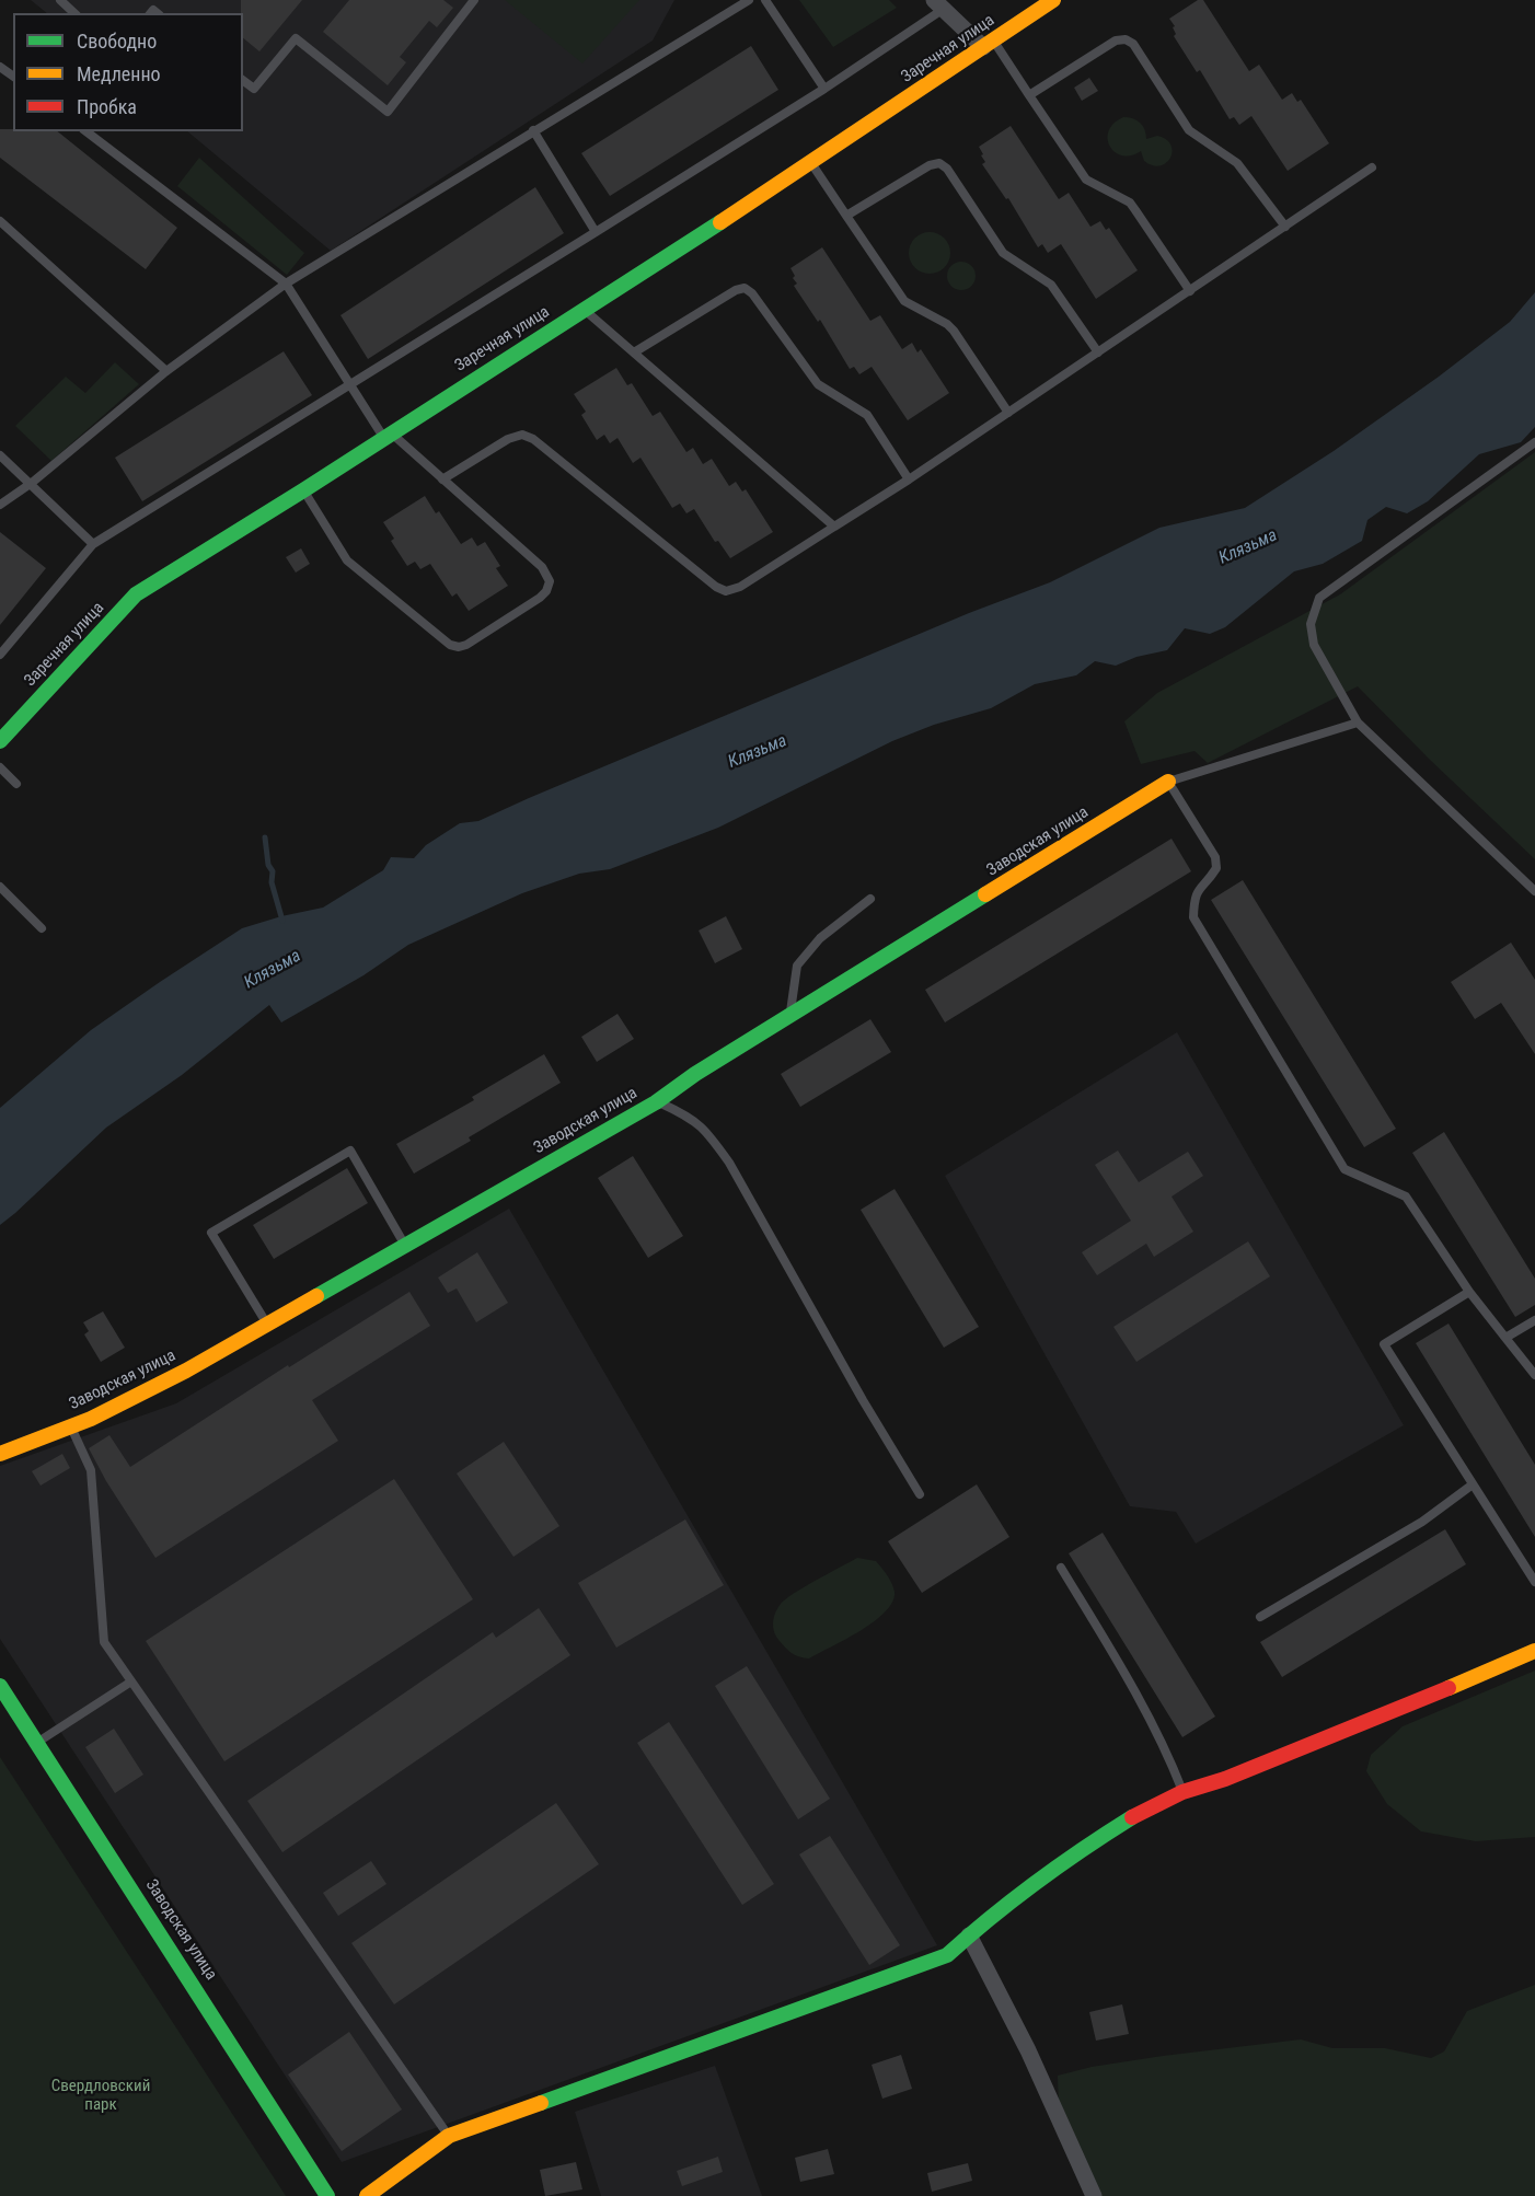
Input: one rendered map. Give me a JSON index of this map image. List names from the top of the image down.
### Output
{
  "streets": {
    "street": ["Заречная улица", "Заводская улица"]
  },
  "water": ["Клязьма"],
  "parks": ["Свердловский парк"],
  "legend": ["Свободно", "Медленно", "Пробка"]
}
